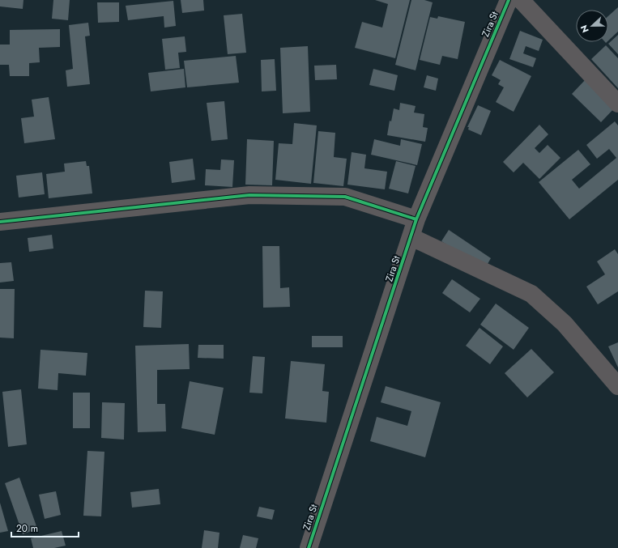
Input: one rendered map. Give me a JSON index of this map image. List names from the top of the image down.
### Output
{
  "streets": {
    "street": ["Zira St"]
  },
  "scale_bar": "20 m",
  "north": "left"
}
